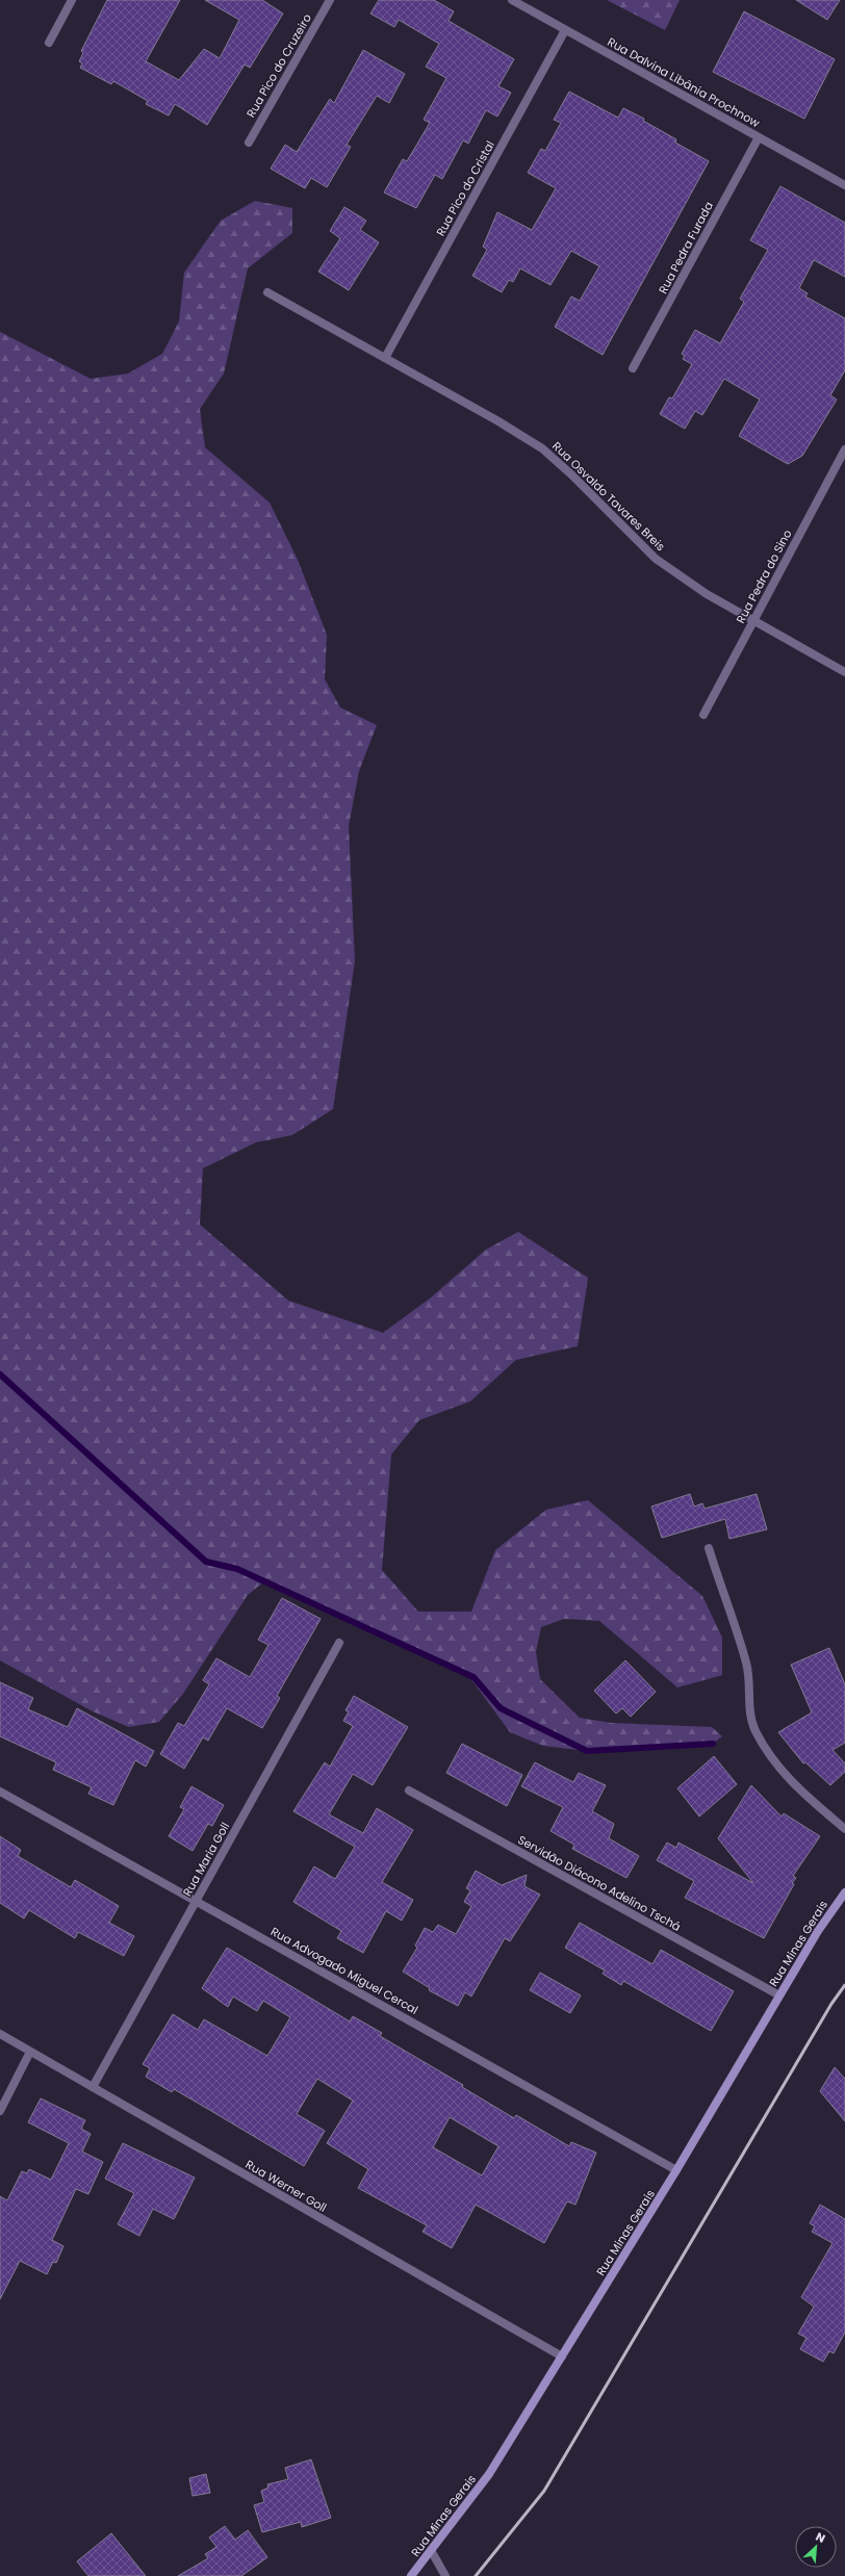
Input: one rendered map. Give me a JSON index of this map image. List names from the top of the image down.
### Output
{
  "streets": {
    "main road": ["Rua Minas Gerais"],
    "street": [
      "Rua Pico do Cruzeiro",
      "Rua Dalvina Libânia Prochnow",
      "Rua Pico do Cristal",
      "Rua Pedra Furada",
      "Rua Osvaldo Tavares Breis",
      "Rua Pedra do Sino",
      "Rua Maria Goll",
      "Servidão Diácono Adelino Tschá",
      "Rua Advogado Miguel Cercal",
      "Rua Werner Goll"
    ]
  },
  "crossings": [
    ["Rua Dalvina Libânia Prochnow", "Rua Pico do Cristal"],
    ["Rua Dalvina Libânia Prochnow", "Rua Pedra Furada"],
    ["Rua Pico do Cristal", "Rua Osvaldo Tavares Breis"],
    ["Rua Osvaldo Tavares Breis", "Rua Pedra do Sino"],
    ["Rua Maria Goll", "Rua Advogado Miguel Cercal"],
    ["Rua Maria Goll", "Rua Werner Goll"],
    ["Servidão Diácono Adelino Tschá", "Rua Minas Gerais"],
    ["Rua Minas Gerais", "Rua Advogado Miguel Cercal"],
    ["Rua Minas Gerais", "Rua Werner Goll"]
  ],
  "north": "top right"
}
